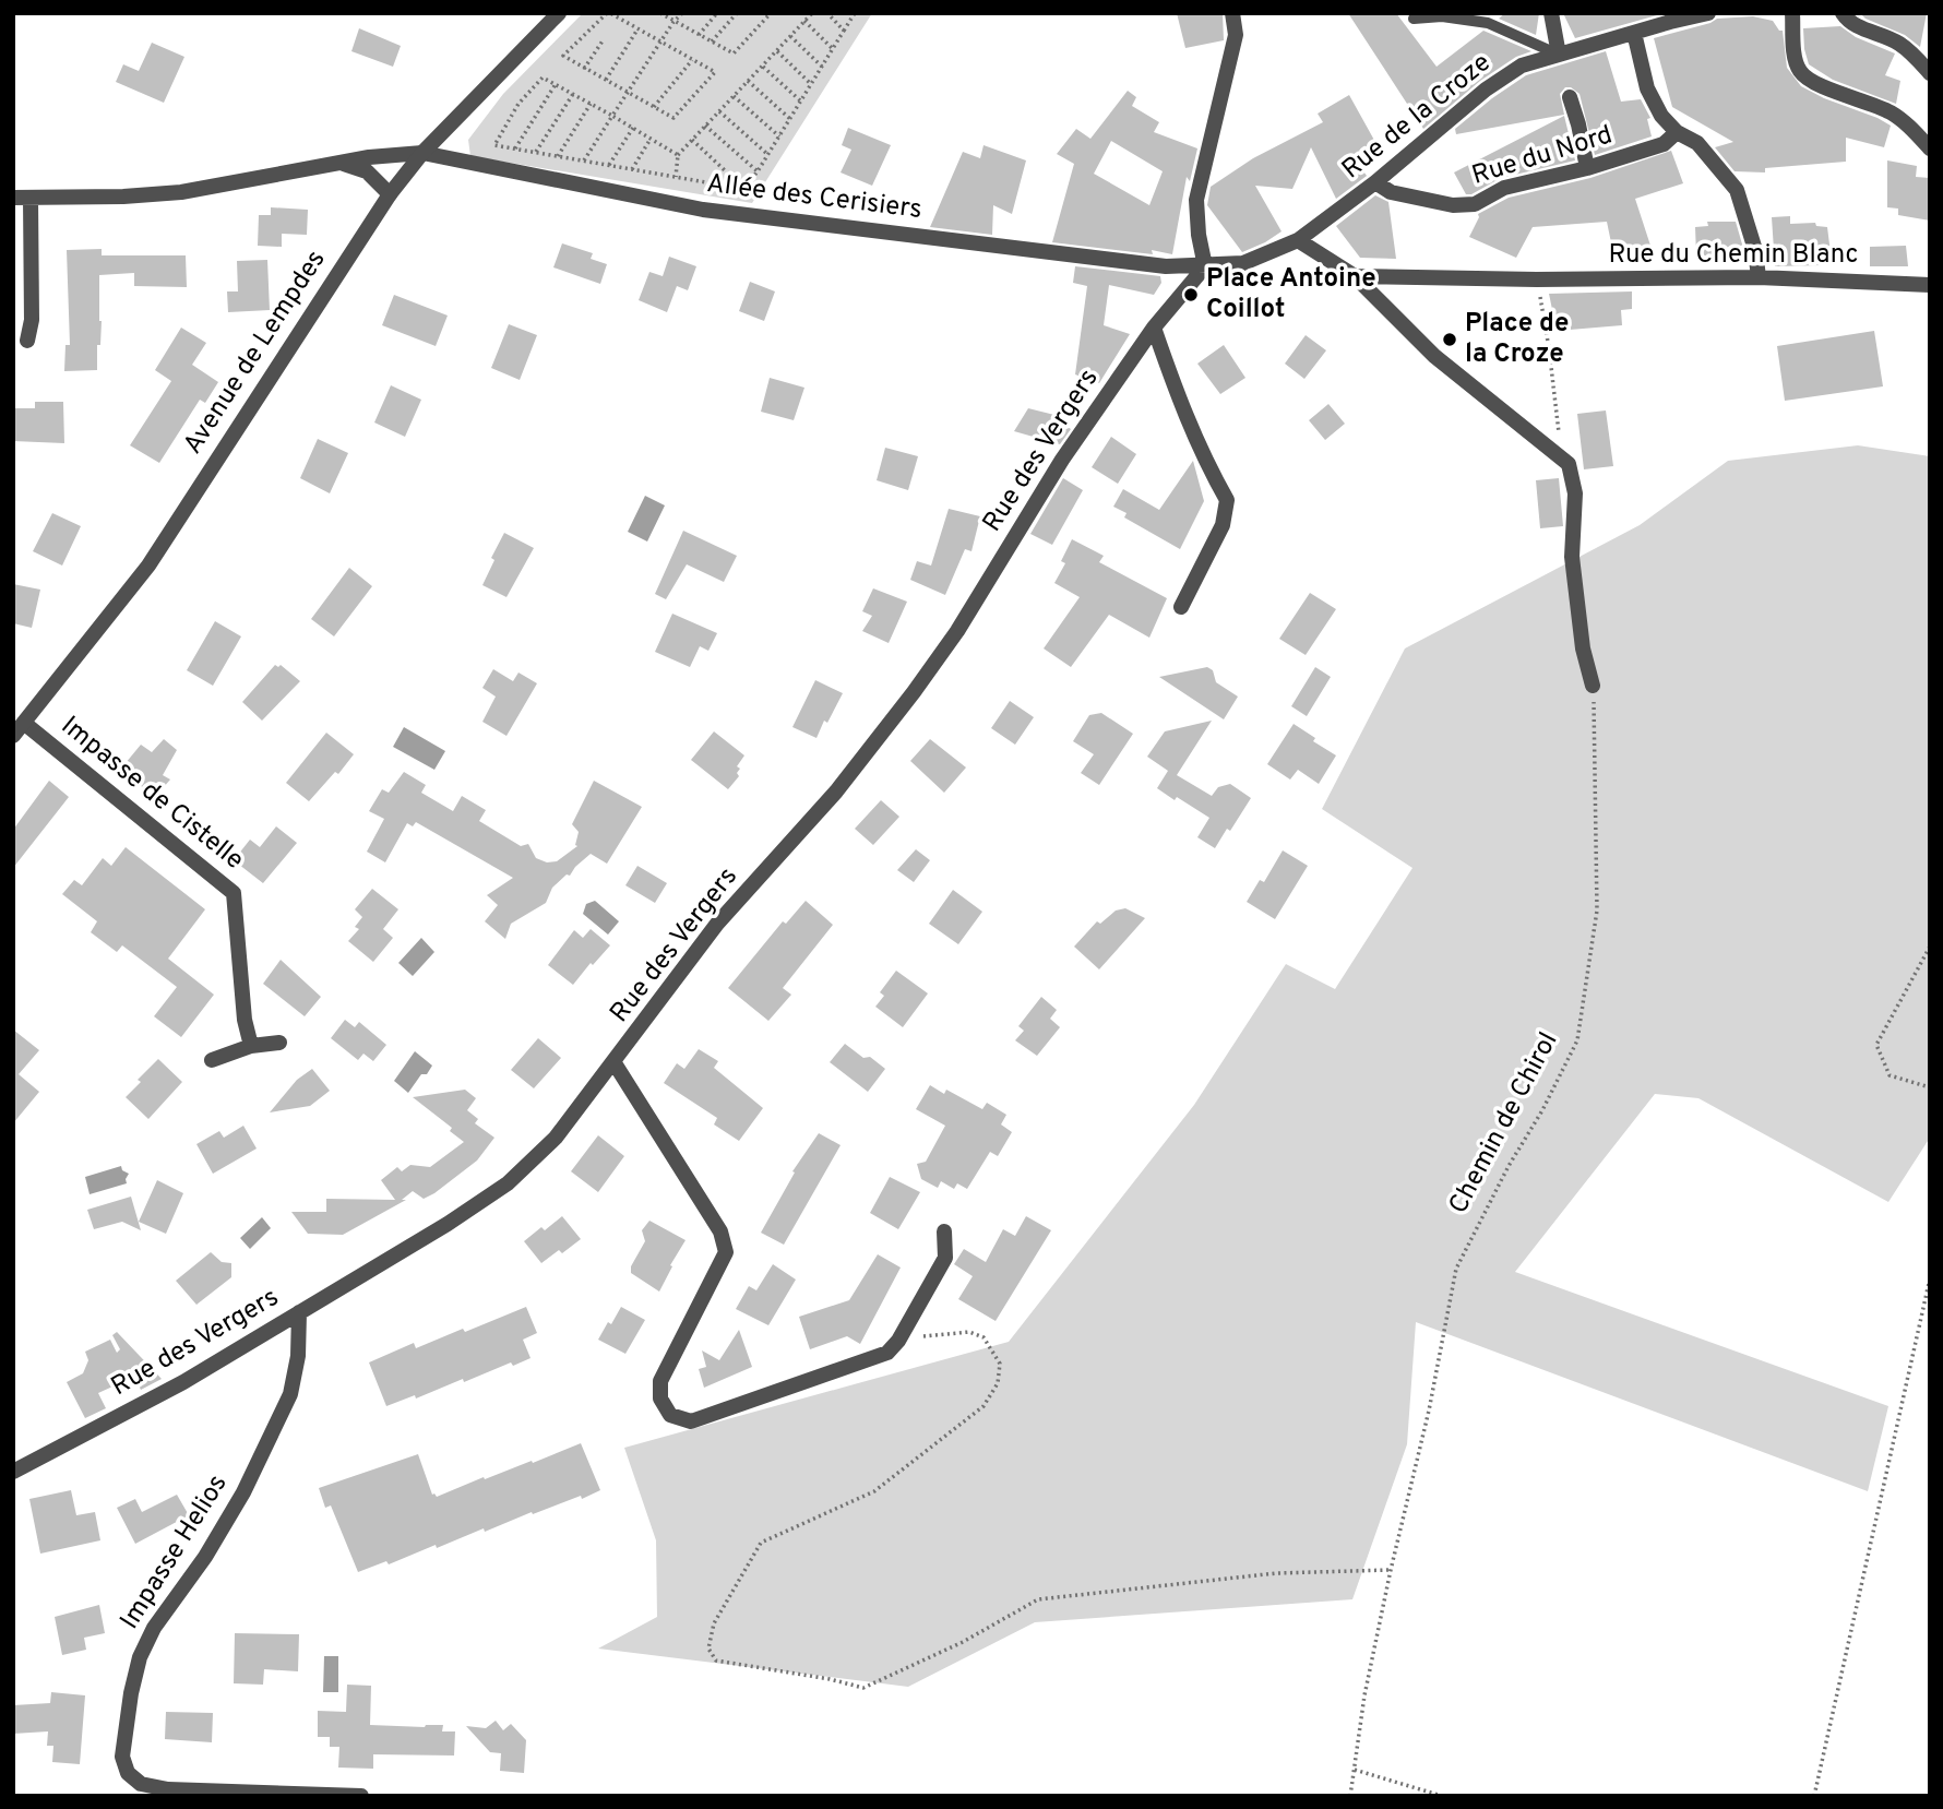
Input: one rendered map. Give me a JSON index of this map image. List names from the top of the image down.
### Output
{
  "streets": {
    "street": [
      "Rue de la Croze",
      "Rue du Nord",
      "Allée des Cerisiers",
      "Rue du Chemin Blanc",
      "Avenue de Lempdes",
      "Rue des Vergers",
      "Impasse de Cistelle",
      "Impasse Helios"
    ],
    "path": ["Chemin de Chirol"]
  },
  "crossings": [
    ["Rue de la Croze", "Rue du Nord"],
    ["Allée des Cerisiers", "Avenue de Lempdes"],
    ["Allée des Cerisiers", "Rue des Vergers"],
    ["Avenue de Lempdes", "Impasse de Cistelle"],
    ["Rue des Vergers", "Impasse Helios"]
  ],
  "places": ["Place Antoine Coillot", "Place de la Croze"]
}
